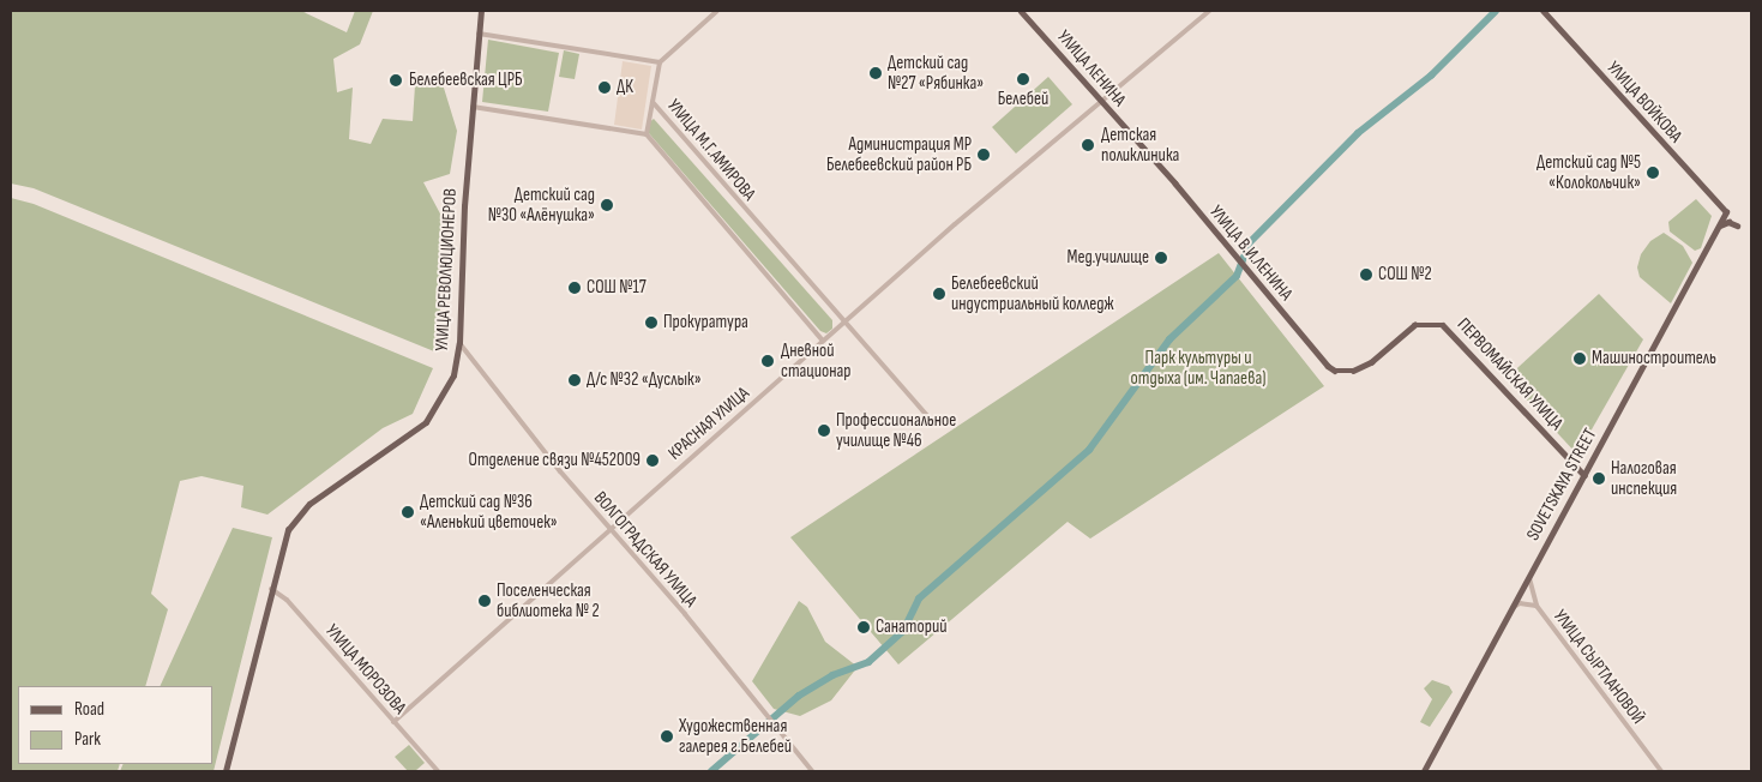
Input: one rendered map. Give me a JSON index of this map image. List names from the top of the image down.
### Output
{
  "streets": {
    "main road": [
      "УЛИЦА ЛЕНИНА",
      "УЛИЦА ВОЙКОВА",
      "УЛИЦА В.И.ЛЕНИНА",
      "УЛИЦА РЕВОЛЮЦИОНЕРОВ",
      "ПЕРВОМАЙСКАЯ УЛИЦА",
      "SOVETSKAYA STREET"
    ],
    "street": [
      "УЛИЦА М.Г.АМИРОВА",
      "КРАСНАЯ УЛИЦА",
      "ВОЛГОГРАДСКАЯ УЛИЦА",
      "УЛИЦА СЫРТЛАНОВОЙ",
      "УЛИЦА МОРОЗОВА"
    ]
  },
  "crossings": [
    ["УЛИЦА ЛЕНИНА", "УЛИЦА В.И.ЛЕНИНА"],
    ["УЛИЦА ЛЕНИНА", "КРАСНАЯ УЛИЦА"],
    ["УЛИЦА ВОЙКОВА", "SOVETSKAYA STREET"],
    ["УЛИЦА М.Г.АМИРОВА", "КРАСНАЯ УЛИЦА"],
    ["УЛИЦА В.И.ЛЕНИНА", "ПЕРВОМАЙСКАЯ УЛИЦА"],
    ["УЛИЦА РЕВОЛЮЦИОНЕРОВ", "ВОЛГОГРАДСКАЯ УЛИЦА"],
    ["УЛИЦА РЕВОЛЮЦИОНЕРОВ", "УЛИЦА МОРОЗОВА"],
    ["ПЕРВОМАЙСКАЯ УЛИЦА", "SOVETSKAYA STREET"],
    ["КРАСНАЯ УЛИЦА", "ВОЛГОГРАДСКАЯ УЛИЦА"],
    ["КРАСНАЯ УЛИЦА", "УЛИЦА МОРОЗОВА"],
    ["SOVETSKAYA STREET", "УЛИЦА СЫРТЛАНОВОЙ"]
  ],
  "parks": ["Парк культуры и отдыха (им. Чапаева)"],
  "places": [
    "Детский сад №27 «Рябинка»",
    "Белебей",
    "Белебеевская ЦРБ",
    "ДК",
    "Детская поликлиника",
    "Администрация МР Белебеевский район РБ",
    "Детский сад №5 «Колокольчик»",
    "Детский сад №30 «Алёнушка»",
    "Мед.училище",
    "СОШ №2",
    "СОШ №17",
    "Белебеевский индустриальный колледж",
    "Прокуратура",
    "Машиностроитель",
    "Дневной стационар",
    "Д/с №32 «Дуслык»",
    "Профессиональное училище №46",
    "Отделение связи №452009",
    "Налоговая инспекция",
    "Детский сад №36 «Аленький цветочек»",
    "Поселенческая библиотека № 2",
    "Санаторий",
    "Художественная галерея г.Белебей"
  ],
  "legend": ["Road", "Park"]
}
